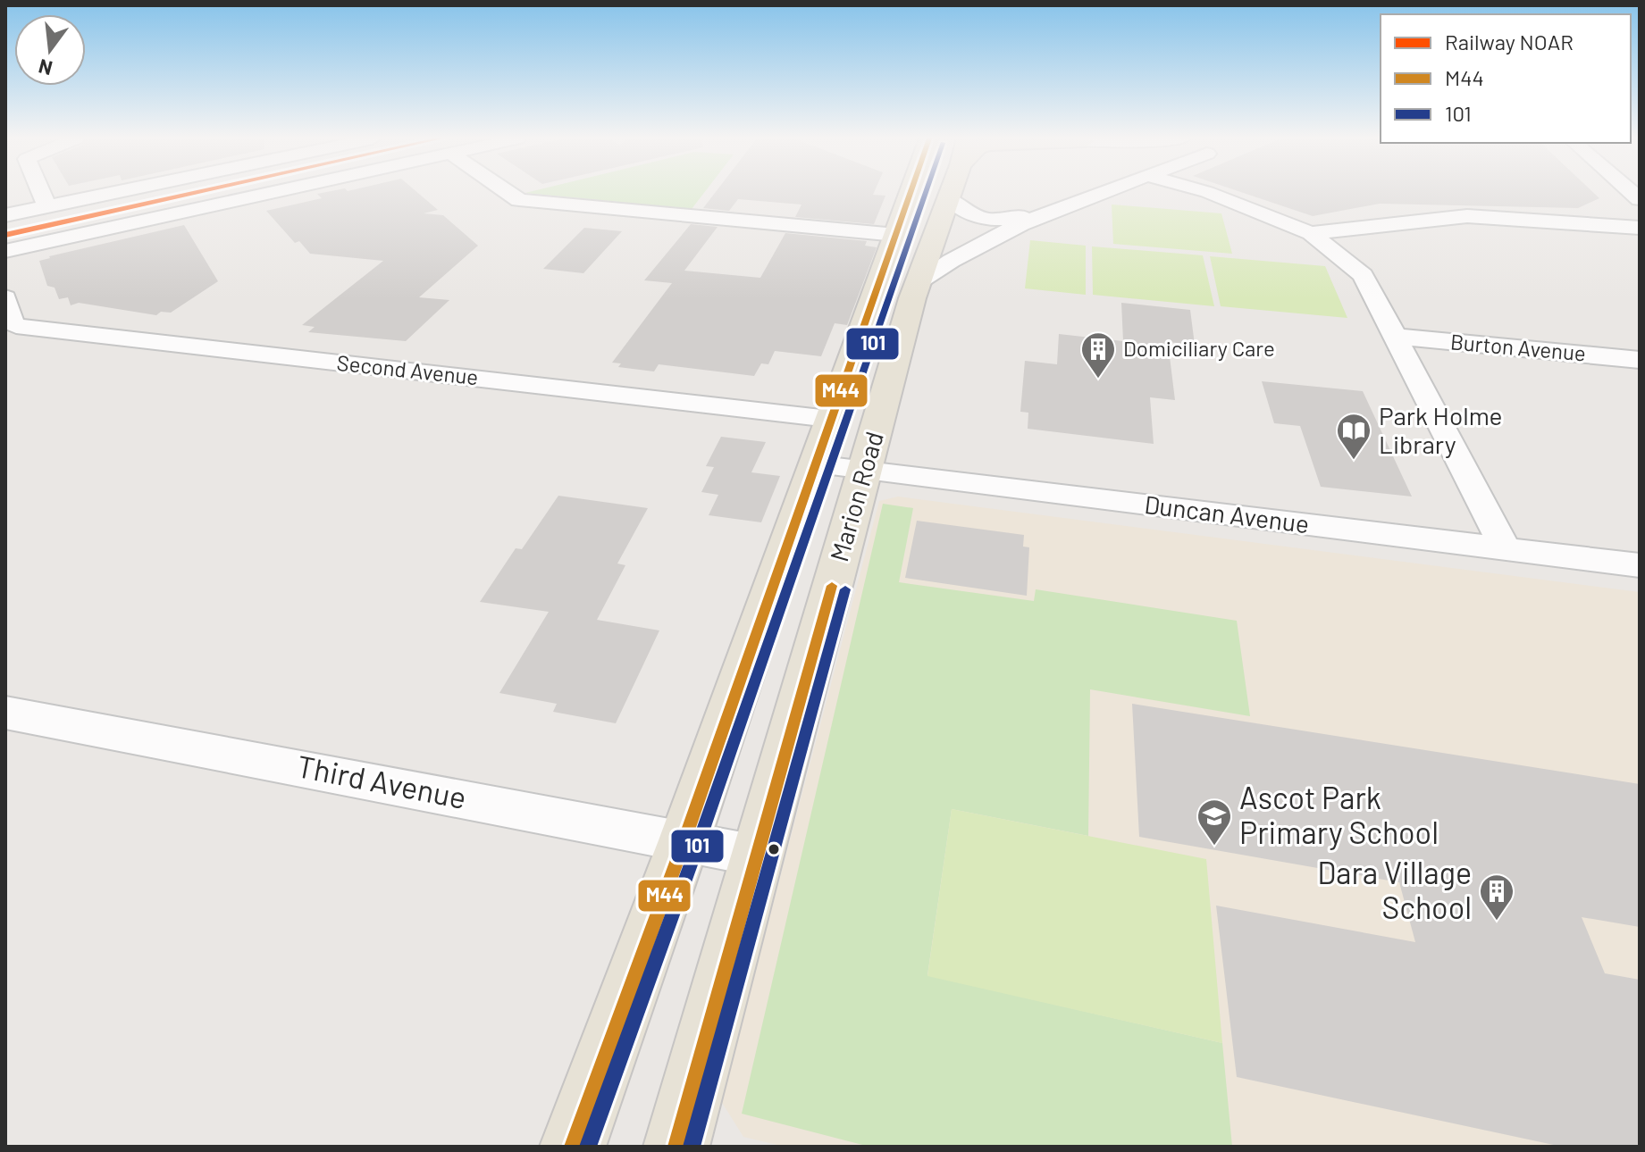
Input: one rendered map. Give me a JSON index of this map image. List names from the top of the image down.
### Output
{
  "streets": {
    "main road": ["Marion Road"],
    "street": [
      "Burton Avenue",
      "Second Avenue",
      "Duncan Avenue",
      "Third Avenue"
    ]
  },
  "crossings": [
    ["Second Avenue", "Marion Road"],
    ["Marion Road", "Duncan Avenue"],
    ["Marion Road", "Third Avenue"]
  ],
  "places": {
    "building": ["Domiciliary Care", "Dara Village School"],
    "library": ["Park Holme Library"],
    "school or university": ["Ascot Park Primary School"]
  },
  "lines": ["rail line NOAR", "transit line M44", "transit line 101"],
  "legend": ["Railway NOAR", "M44", "101"],
  "north": "bottom"
}
